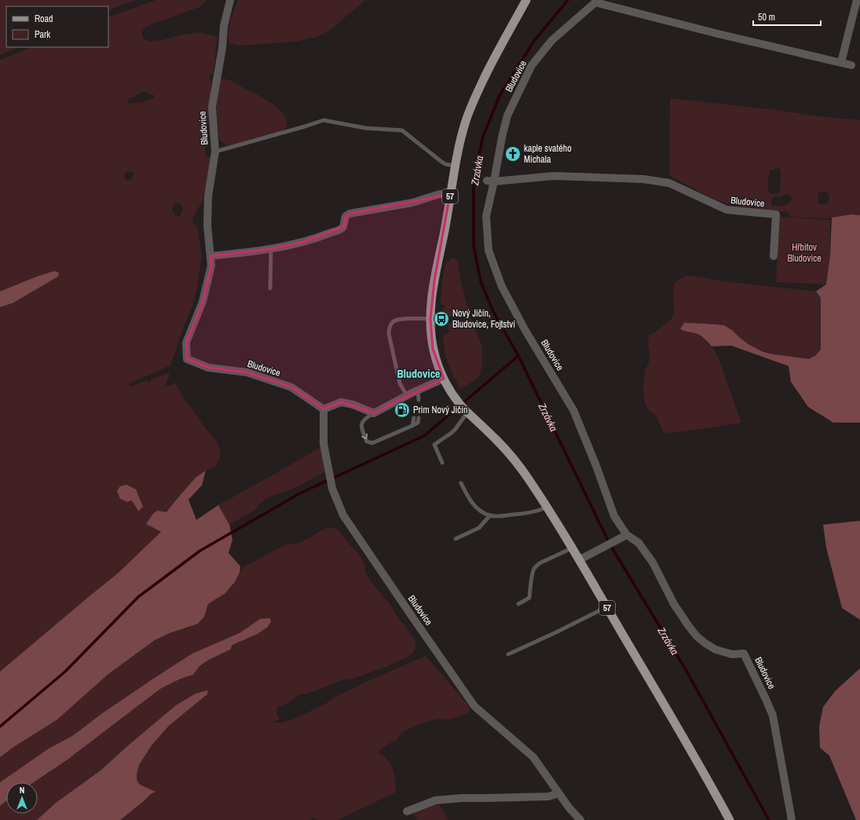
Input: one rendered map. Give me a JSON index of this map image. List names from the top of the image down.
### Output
{
  "streets": {
    "main road": ["57"],
    "street": ["Bludovice"]
  },
  "districts": ["Bludovice"],
  "water": ["Zrzávka"],
  "parks": ["Hřbitov Bludovice"],
  "places": {
    "church": ["kaple svatého Michala"],
    "bus stop": ["Nový Jičín, Bludovice, Fojtství"],
    "fuel station": ["Prim Nový Jičín"]
  },
  "legend": ["Road", "Park"],
  "scale_bar": "50 m",
  "north": "top"
}
